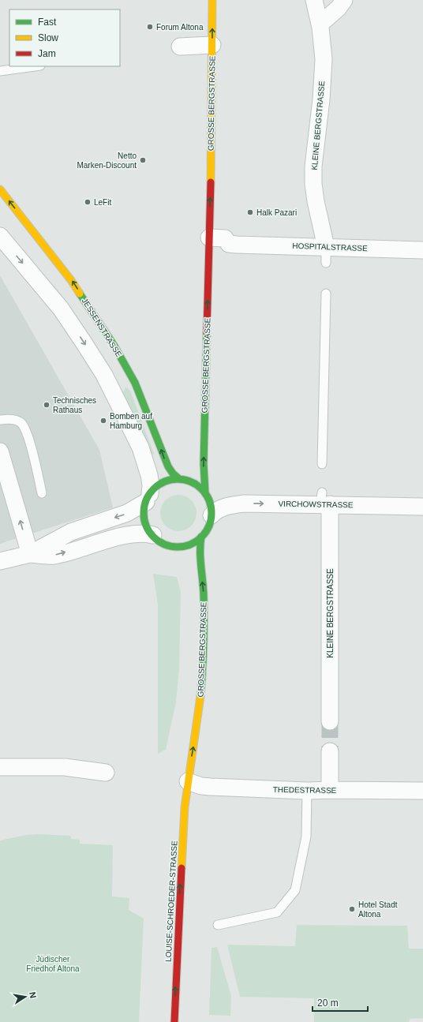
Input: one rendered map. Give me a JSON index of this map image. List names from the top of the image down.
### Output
{
  "streets": {
    "street": [
      "GROSSE BERGSTRASSE",
      "KLEINE BERGSTRASSE",
      "HOSPITALSTRASSE",
      "JESSENSTRASSE",
      "VIRCHOWSTRASSE",
      "THEDESTRASSE",
      "LOUISE-SCHROEDER-STRASSE"
    ]
  },
  "crossings": [
    ["GROSSE BERGSTRASSE", "HOSPITALSTRASSE"],
    ["GROSSE BERGSTRASSE", "JESSENSTRASSE"],
    ["GROSSE BERGSTRASSE", "VIRCHOWSTRASSE"],
    ["GROSSE BERGSTRASSE", "THEDESTRASSE"],
    ["GROSSE BERGSTRASSE", "LOUISE-SCHROEDER-STRASSE"],
    ["KLEINE BERGSTRASSE", "HOSPITALSTRASSE"],
    ["KLEINE BERGSTRASSE", "VIRCHOWSTRASSE"],
    ["JESSENSTRASSE", "VIRCHOWSTRASSE"],
    ["THEDESTRASSE", "LOUISE-SCHROEDER-STRASSE"]
  ],
  "one_way": ["GROSSE BERGSTRASSE", "VIRCHOWSTRASSE", "LOUISE-SCHROEDER-STRASSE"],
  "parks": ["Jüdischer Friedhof Altona"],
  "places": [
    "Forum Altona",
    "Netto Marken-Discount",
    "LeFit",
    "Halk Pazari",
    "Technisches Rathaus",
    "Bomben auf Hamburg",
    "Hotel Stadt Altona"
  ],
  "legend": ["Fast", "Slow", "Jam"],
  "scale_bar": "20 m",
  "north": "right"
}
